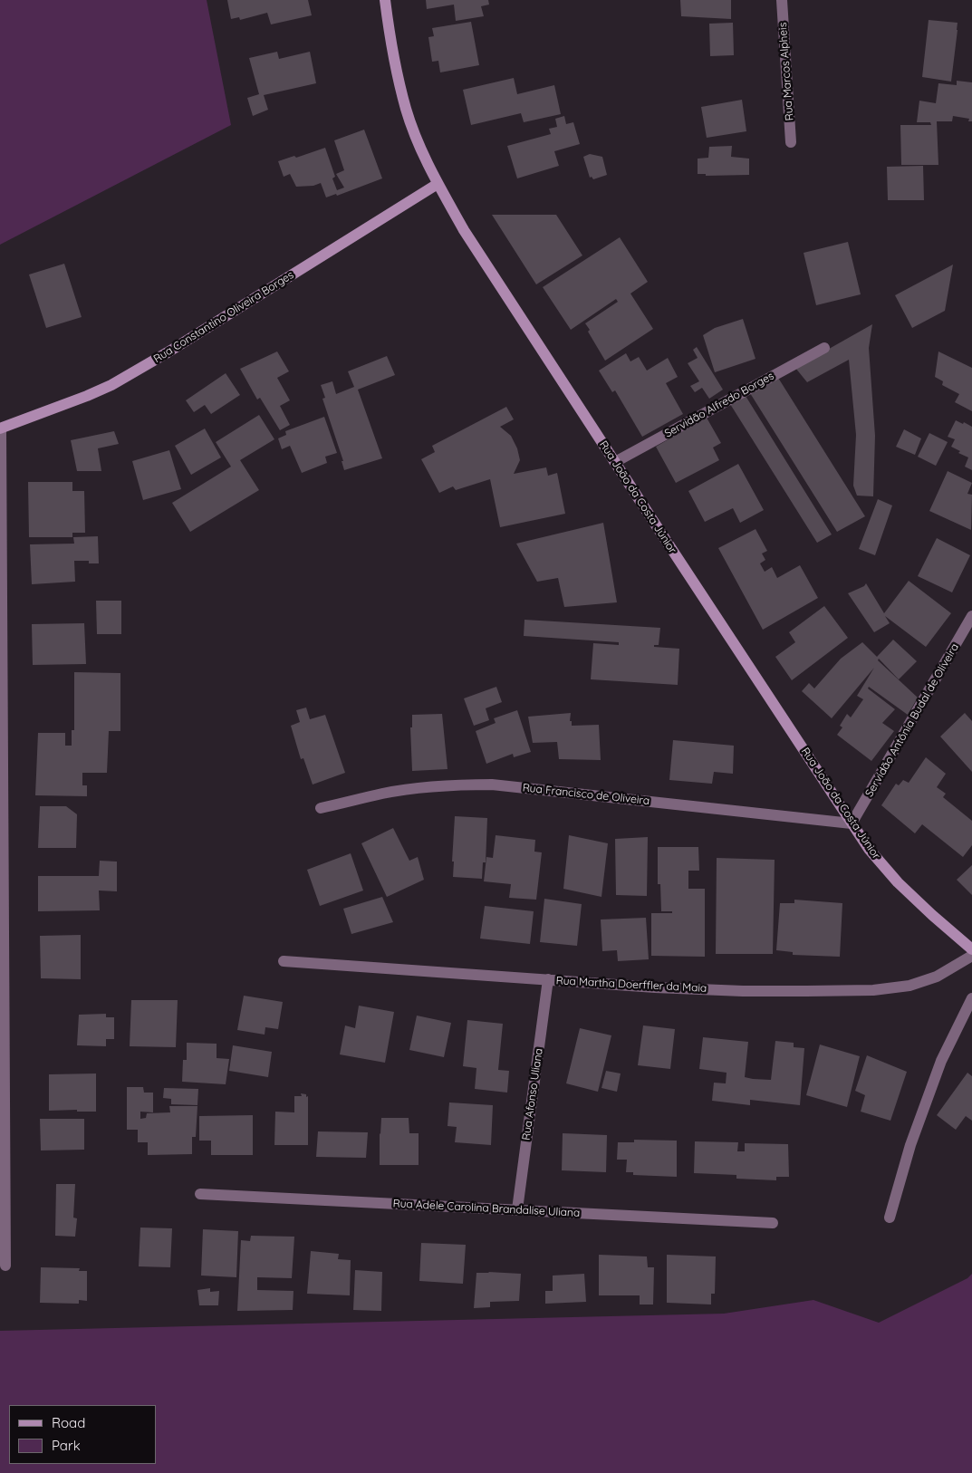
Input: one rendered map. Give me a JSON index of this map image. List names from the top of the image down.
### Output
{
  "streets": {
    "main road": ["Rua Constantino Oliveira Borges", "Rua João da Costa Júnior"],
    "street": [
      "Rua Marcos Alpheis",
      "Servidão Alfredo Borges",
      "Servidão Antônia Budal de Oliveira",
      "Rua Francisco de Oliveira",
      "Rua Martha Doerffler da Maia",
      "Rua Afonso Uliana",
      "Rua Adele Carolina Brandalise Uliana"
    ]
  },
  "crossings": [
    ["Rua Constantino Oliveira Borges", "Rua João da Costa Júnior"],
    ["Servidão Alfredo Borges", "Rua João da Costa Júnior"],
    ["Rua João da Costa Júnior", "Servidão Antônia Budal de Oliveira"],
    ["Rua João da Costa Júnior", "Rua Francisco de Oliveira"],
    ["Servidão Antônia Budal de Oliveira", "Rua Francisco de Oliveira"],
    ["Rua Martha Doerffler da Maia", "Rua Afonso Uliana"],
    ["Rua Afonso Uliana", "Rua Adele Carolina Brandalise Uliana"]
  ],
  "legend": ["Road", "Park"]
}
